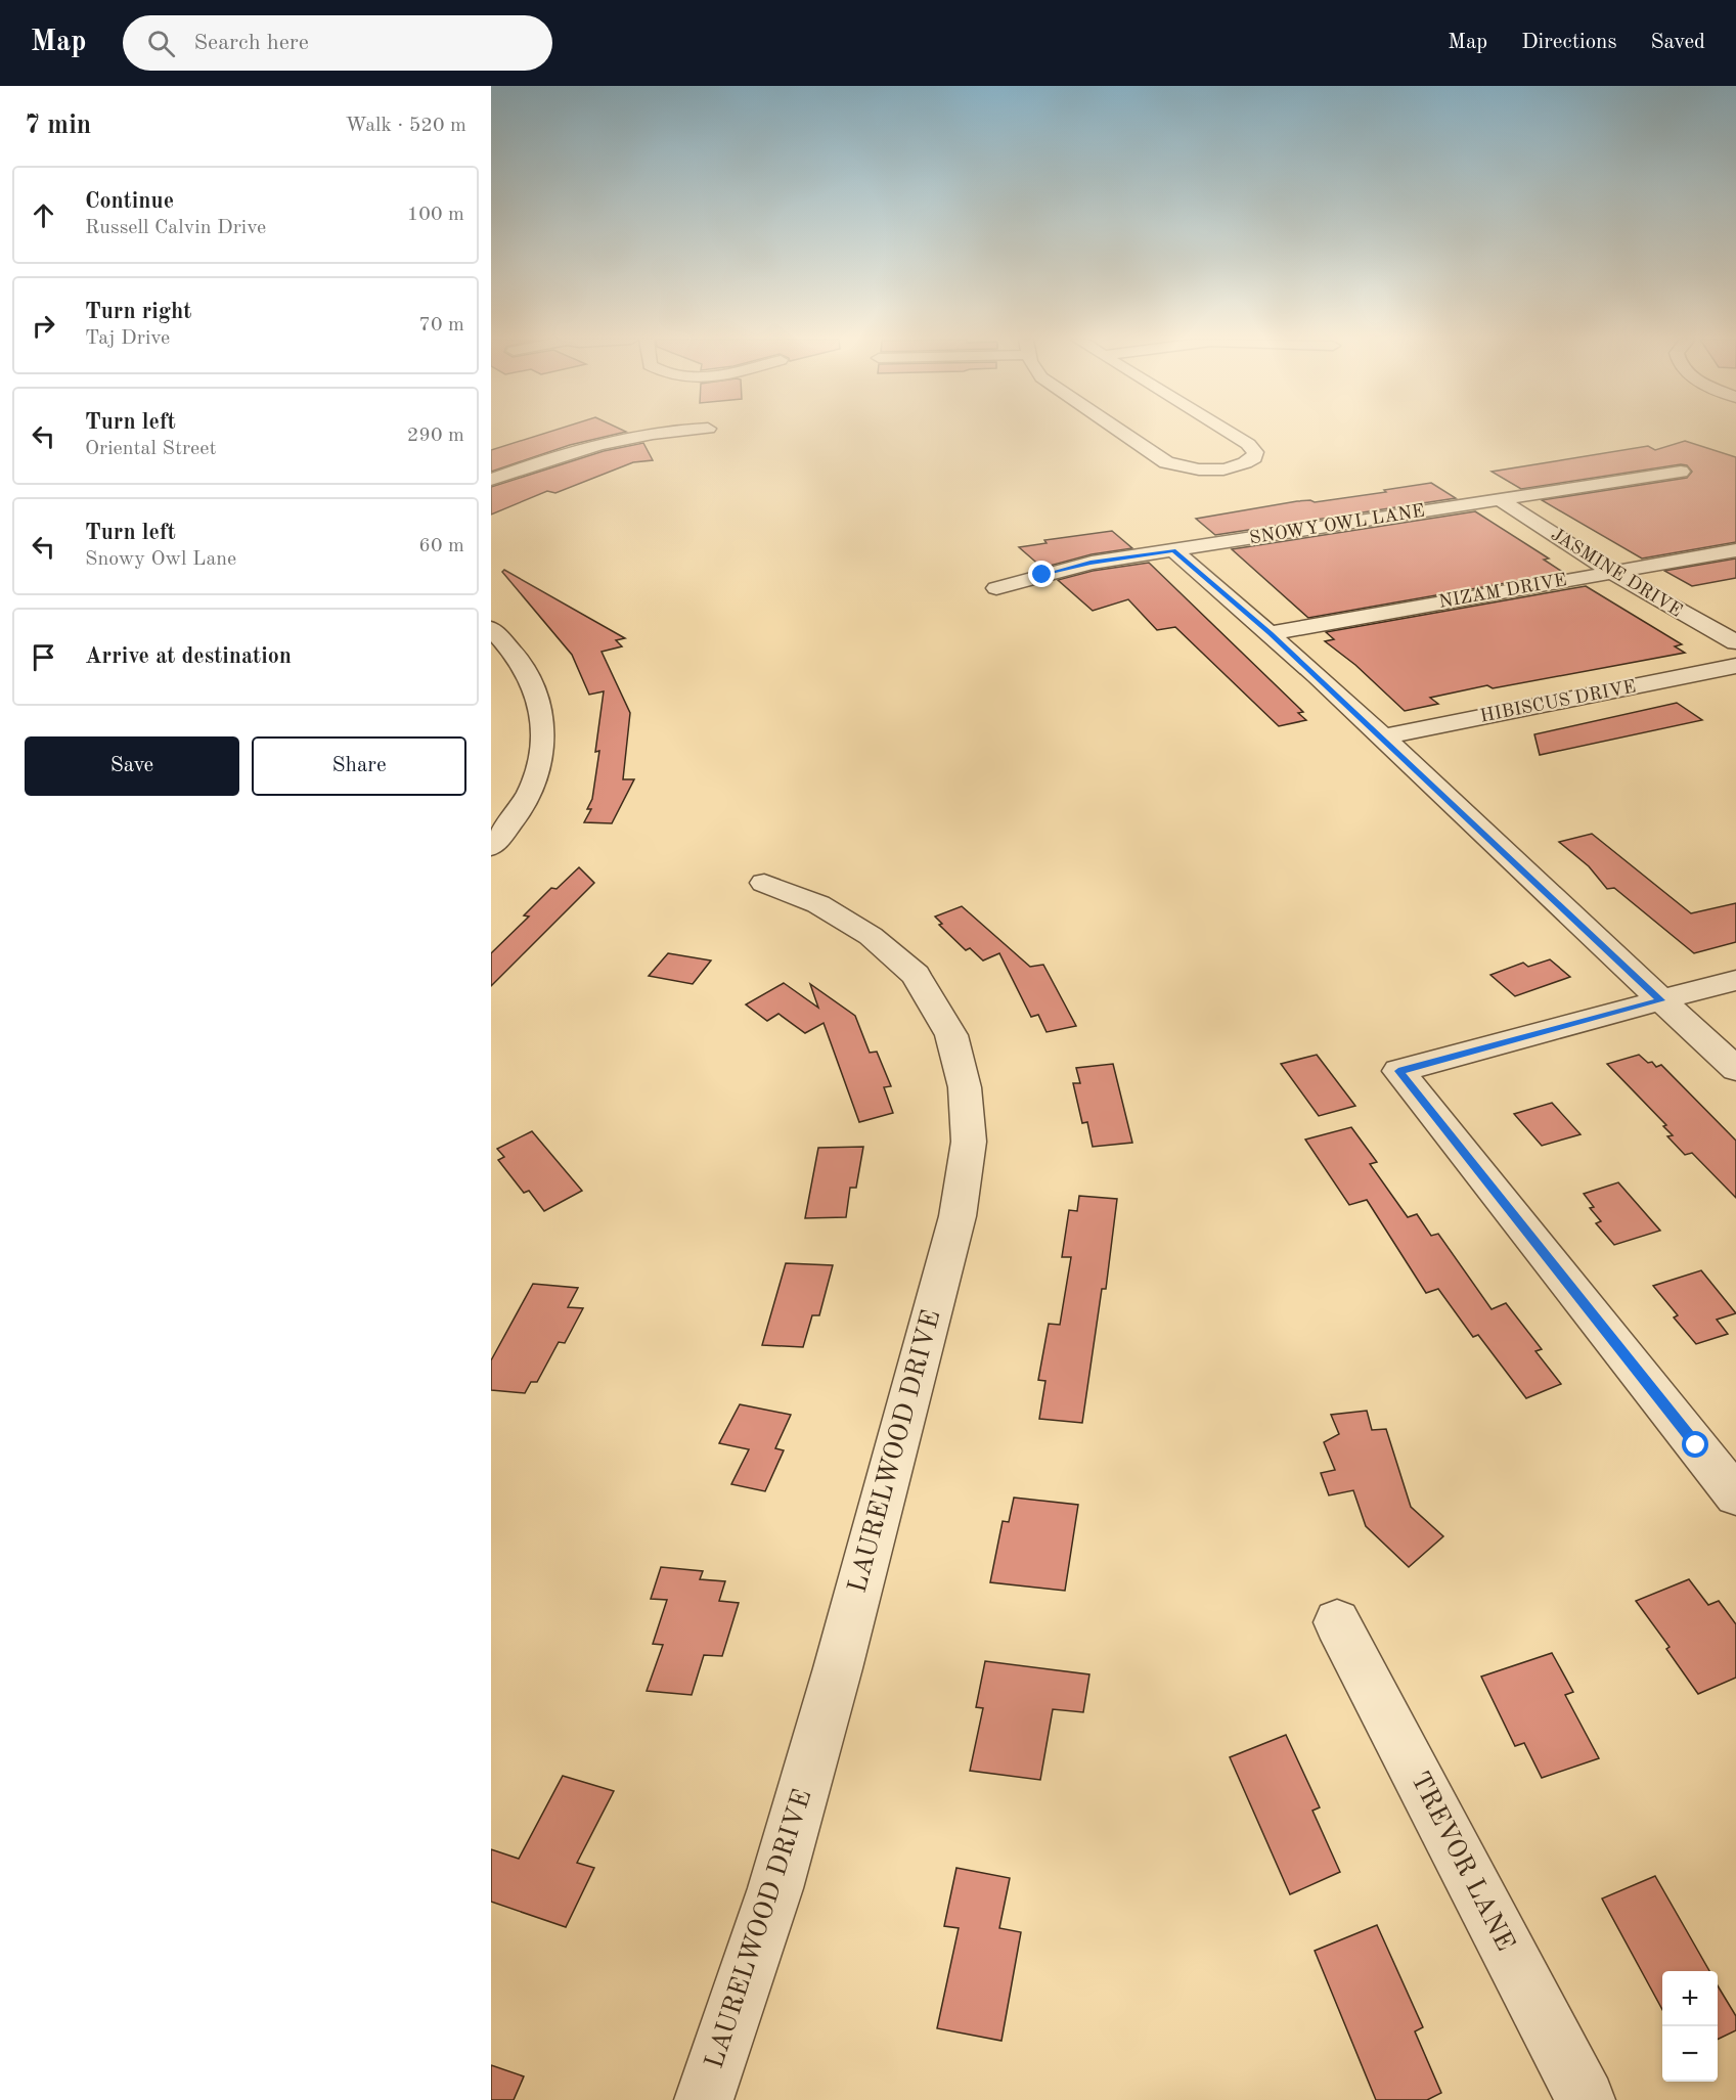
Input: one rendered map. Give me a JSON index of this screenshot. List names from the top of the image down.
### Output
{
  "streets": {
    "street": [
      "SNOWY OWL LANE",
      "JASMINE DRIVE",
      "NIZAM DRIVE",
      "HIBISCUS DRIVE",
      "LAURELWOOD DRIVE",
      "TREVOR LANE"
    ]
  },
  "crossings": [
    ["SNOWY OWL LANE", "JASMINE DRIVE"],
    ["JASMINE DRIVE", "NIZAM DRIVE"]
  ],
  "page": {
    "header": "Map",
    "search": "Search here",
    "nav": ["Map", "Directions", "Saved"],
    "heading": ["7 min", "Walk · 520 m"],
    "list": [
      ["Continue", "Russell Calvin Drive", "100 m"],
      ["Turn right", "Taj Drive", "70 m"],
      ["Turn left", "Oriental Street", "290 m"],
      ["Turn left", "Snowy Owl Lane", "60 m"],
      "Arrive at destination"
    ],
    "buttons": ["Save", "Share"],
    "map_buttons": ["+", "−"]
  }
}
